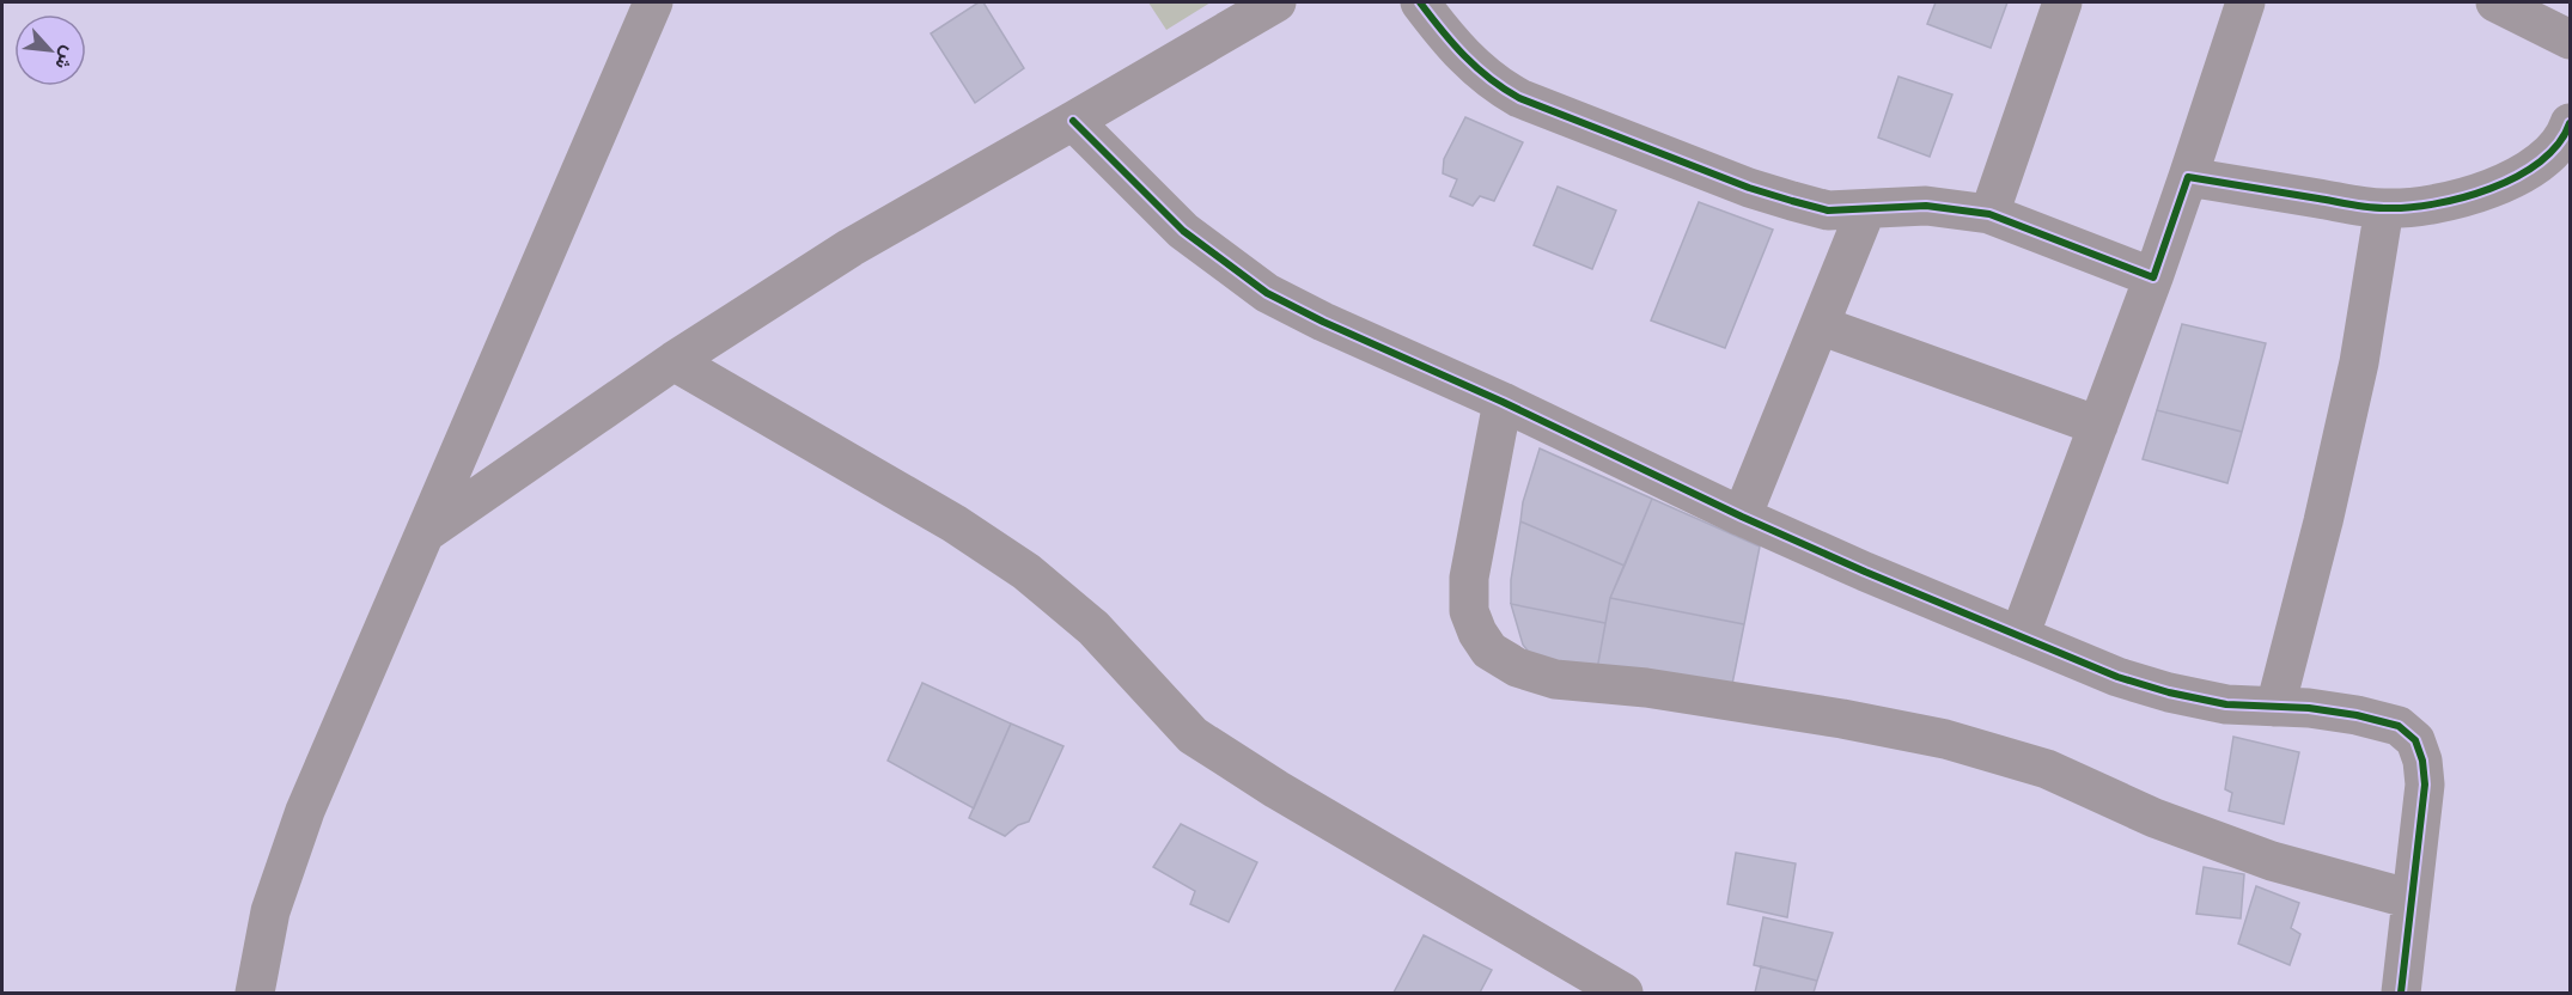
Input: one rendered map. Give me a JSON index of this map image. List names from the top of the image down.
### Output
{
  "north": "bottom right"
}
